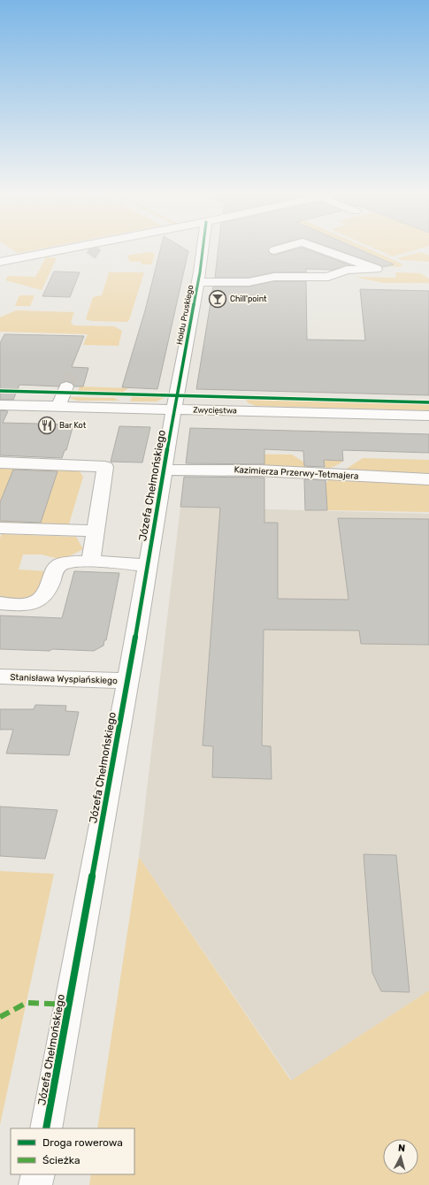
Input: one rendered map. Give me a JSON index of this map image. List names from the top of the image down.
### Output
{
  "streets": {
    "street": [
      "Hołdu Pruskiego",
      "Zwycięstwa",
      "Kazimierza Przerwy-Tetmajera",
      "Józefa Chełmońskiego",
      "Stanisława Wyspiańskiego"
    ]
  },
  "crossings": [
    ["Hołdu Pruskiego", "Zwycięstwa"],
    ["Hołdu Pruskiego", "Józefa Chełmońskiego"],
    ["Zwycięstwa", "Józefa Chełmońskiego"],
    ["Kazimierza Przerwy-Tetmajera", "Józefa Chełmońskiego"],
    ["Józefa Chełmońskiego", "Stanisława Wyspiańskiego"]
  ],
  "places": {
    "bar": ["Chill'point"],
    "restaurant": ["Bar Kot"]
  },
  "legend": ["Droga rowerowa", "Ścieżka"],
  "north": "top"
}
